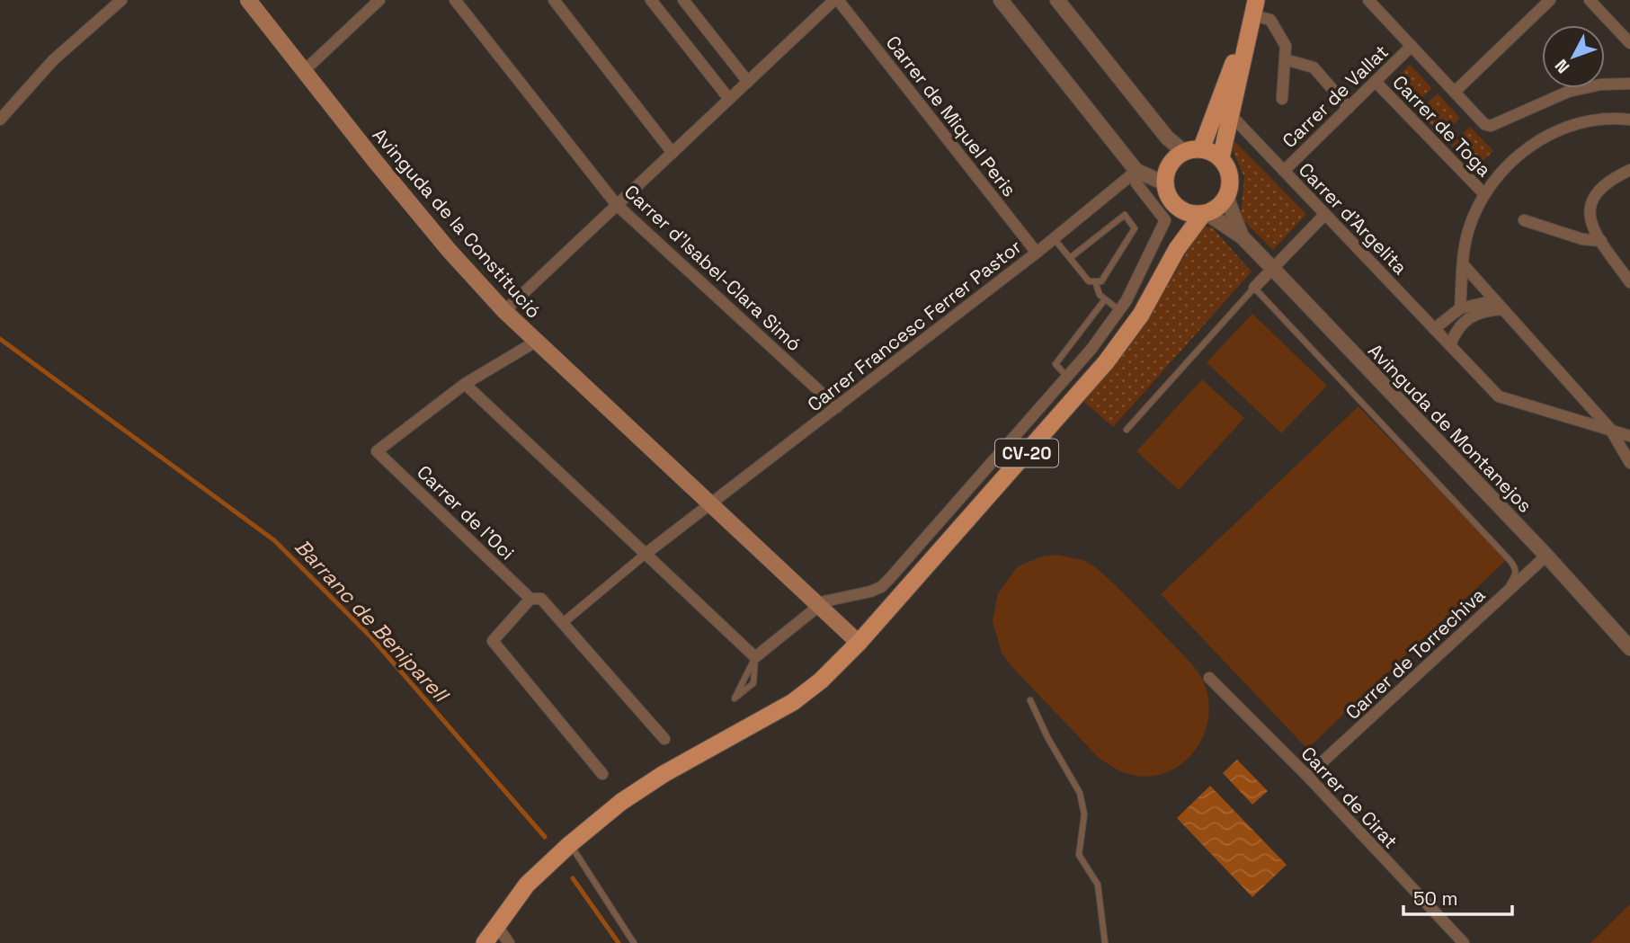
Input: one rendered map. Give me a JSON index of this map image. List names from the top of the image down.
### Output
{
  "streets": {
    "main road": ["Avinguda de la Constitució", "CV-20"],
    "street": [
      "Carrer de Vallat",
      "Carrer de Miquel Peris",
      "Carrer de Toga",
      "Carrer d'Argelita",
      "Carrer d'Isabel-Clara Simó",
      "Carrer Francesc Ferrer Pastor",
      "Avinguda de Montanejos",
      "Carrer de l'Oci",
      "Carrer de Torrechiva",
      "Carrer de Cirat"
    ]
  },
  "crossings": [
    ["Carrer de Vallat", "Carrer de Toga"],
    ["Carrer de Vallat", "Carrer d'Argelita"],
    ["Carrer de Miquel Peris", "Carrer Francesc Ferrer Pastor"],
    ["Avinguda de la Constitució", "Carrer Francesc Ferrer Pastor"],
    ["Avinguda de la Constitució", "CV-20"],
    ["Carrer d'Isabel-Clara Simó", "Carrer Francesc Ferrer Pastor"],
    ["Avinguda de Montanejos", "CV-20"],
    ["Avinguda de Montanejos", "Carrer de Torrechiva"],
    ["Carrer de Torrechiva", "Carrer de Cirat"]
  ],
  "water": ["Barranc de Beniparell"],
  "scale_bar": "50 m",
  "north": "bottom left"
}
